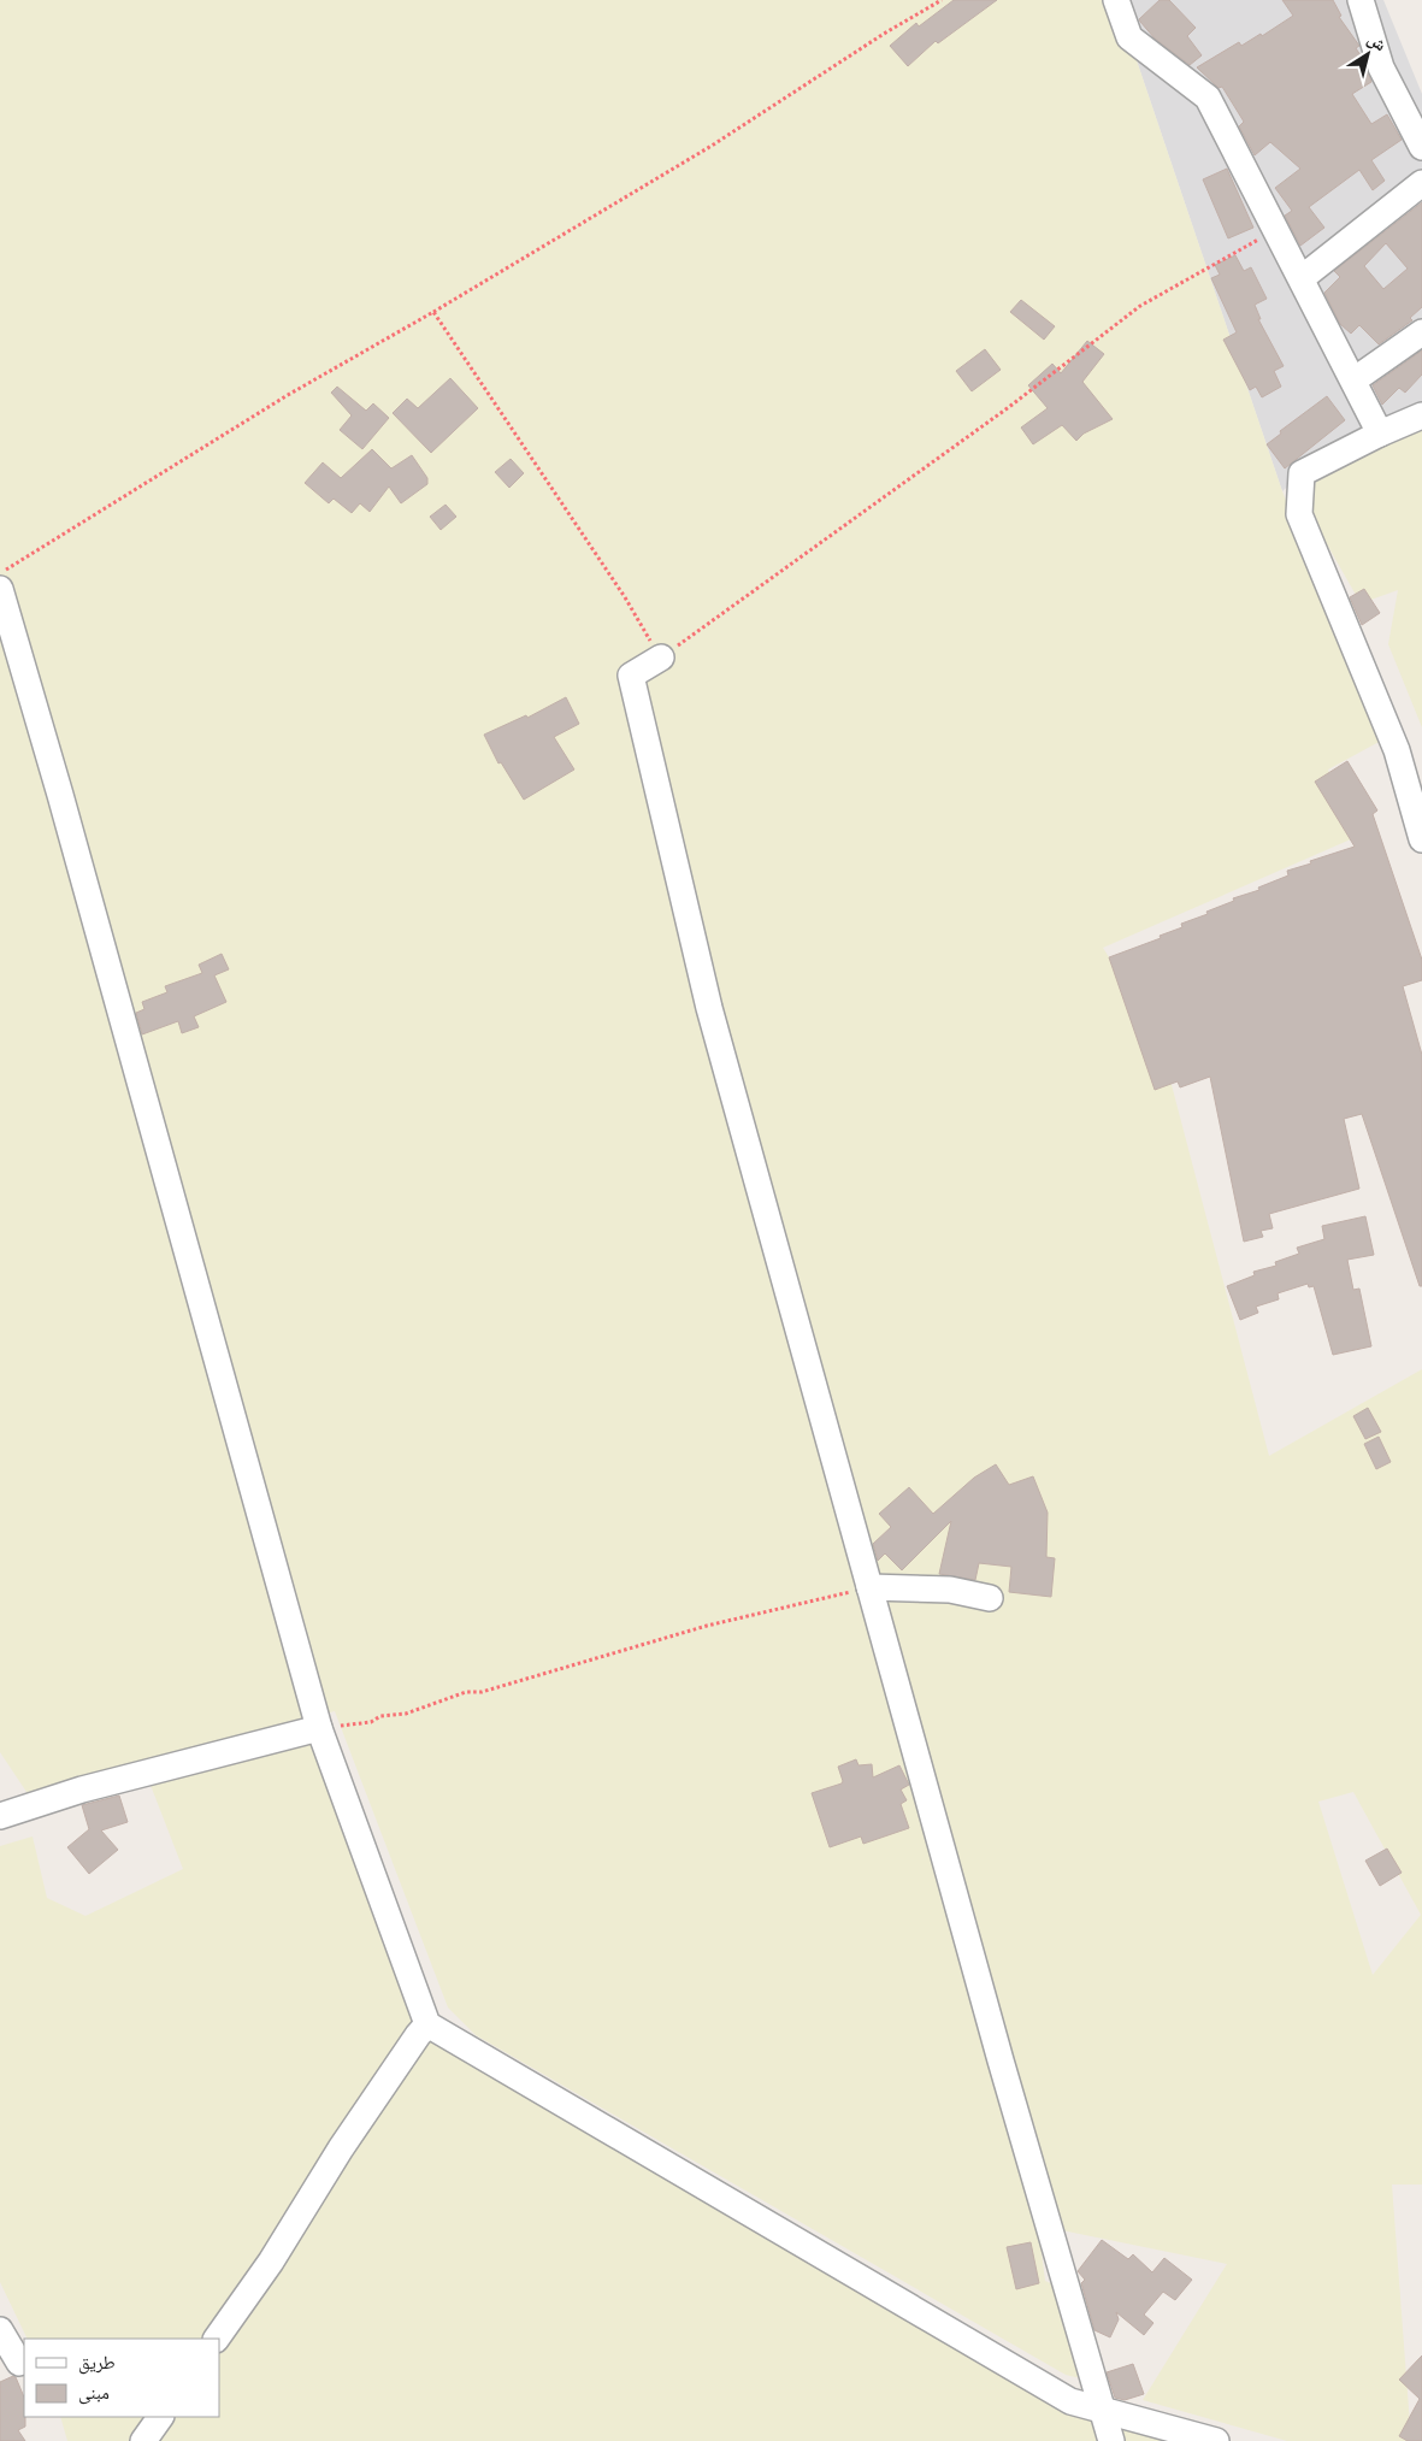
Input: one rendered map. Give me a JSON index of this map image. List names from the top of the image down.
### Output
{
  "legend": ["طريق", "مبنى"],
  "north": "top right"
}
